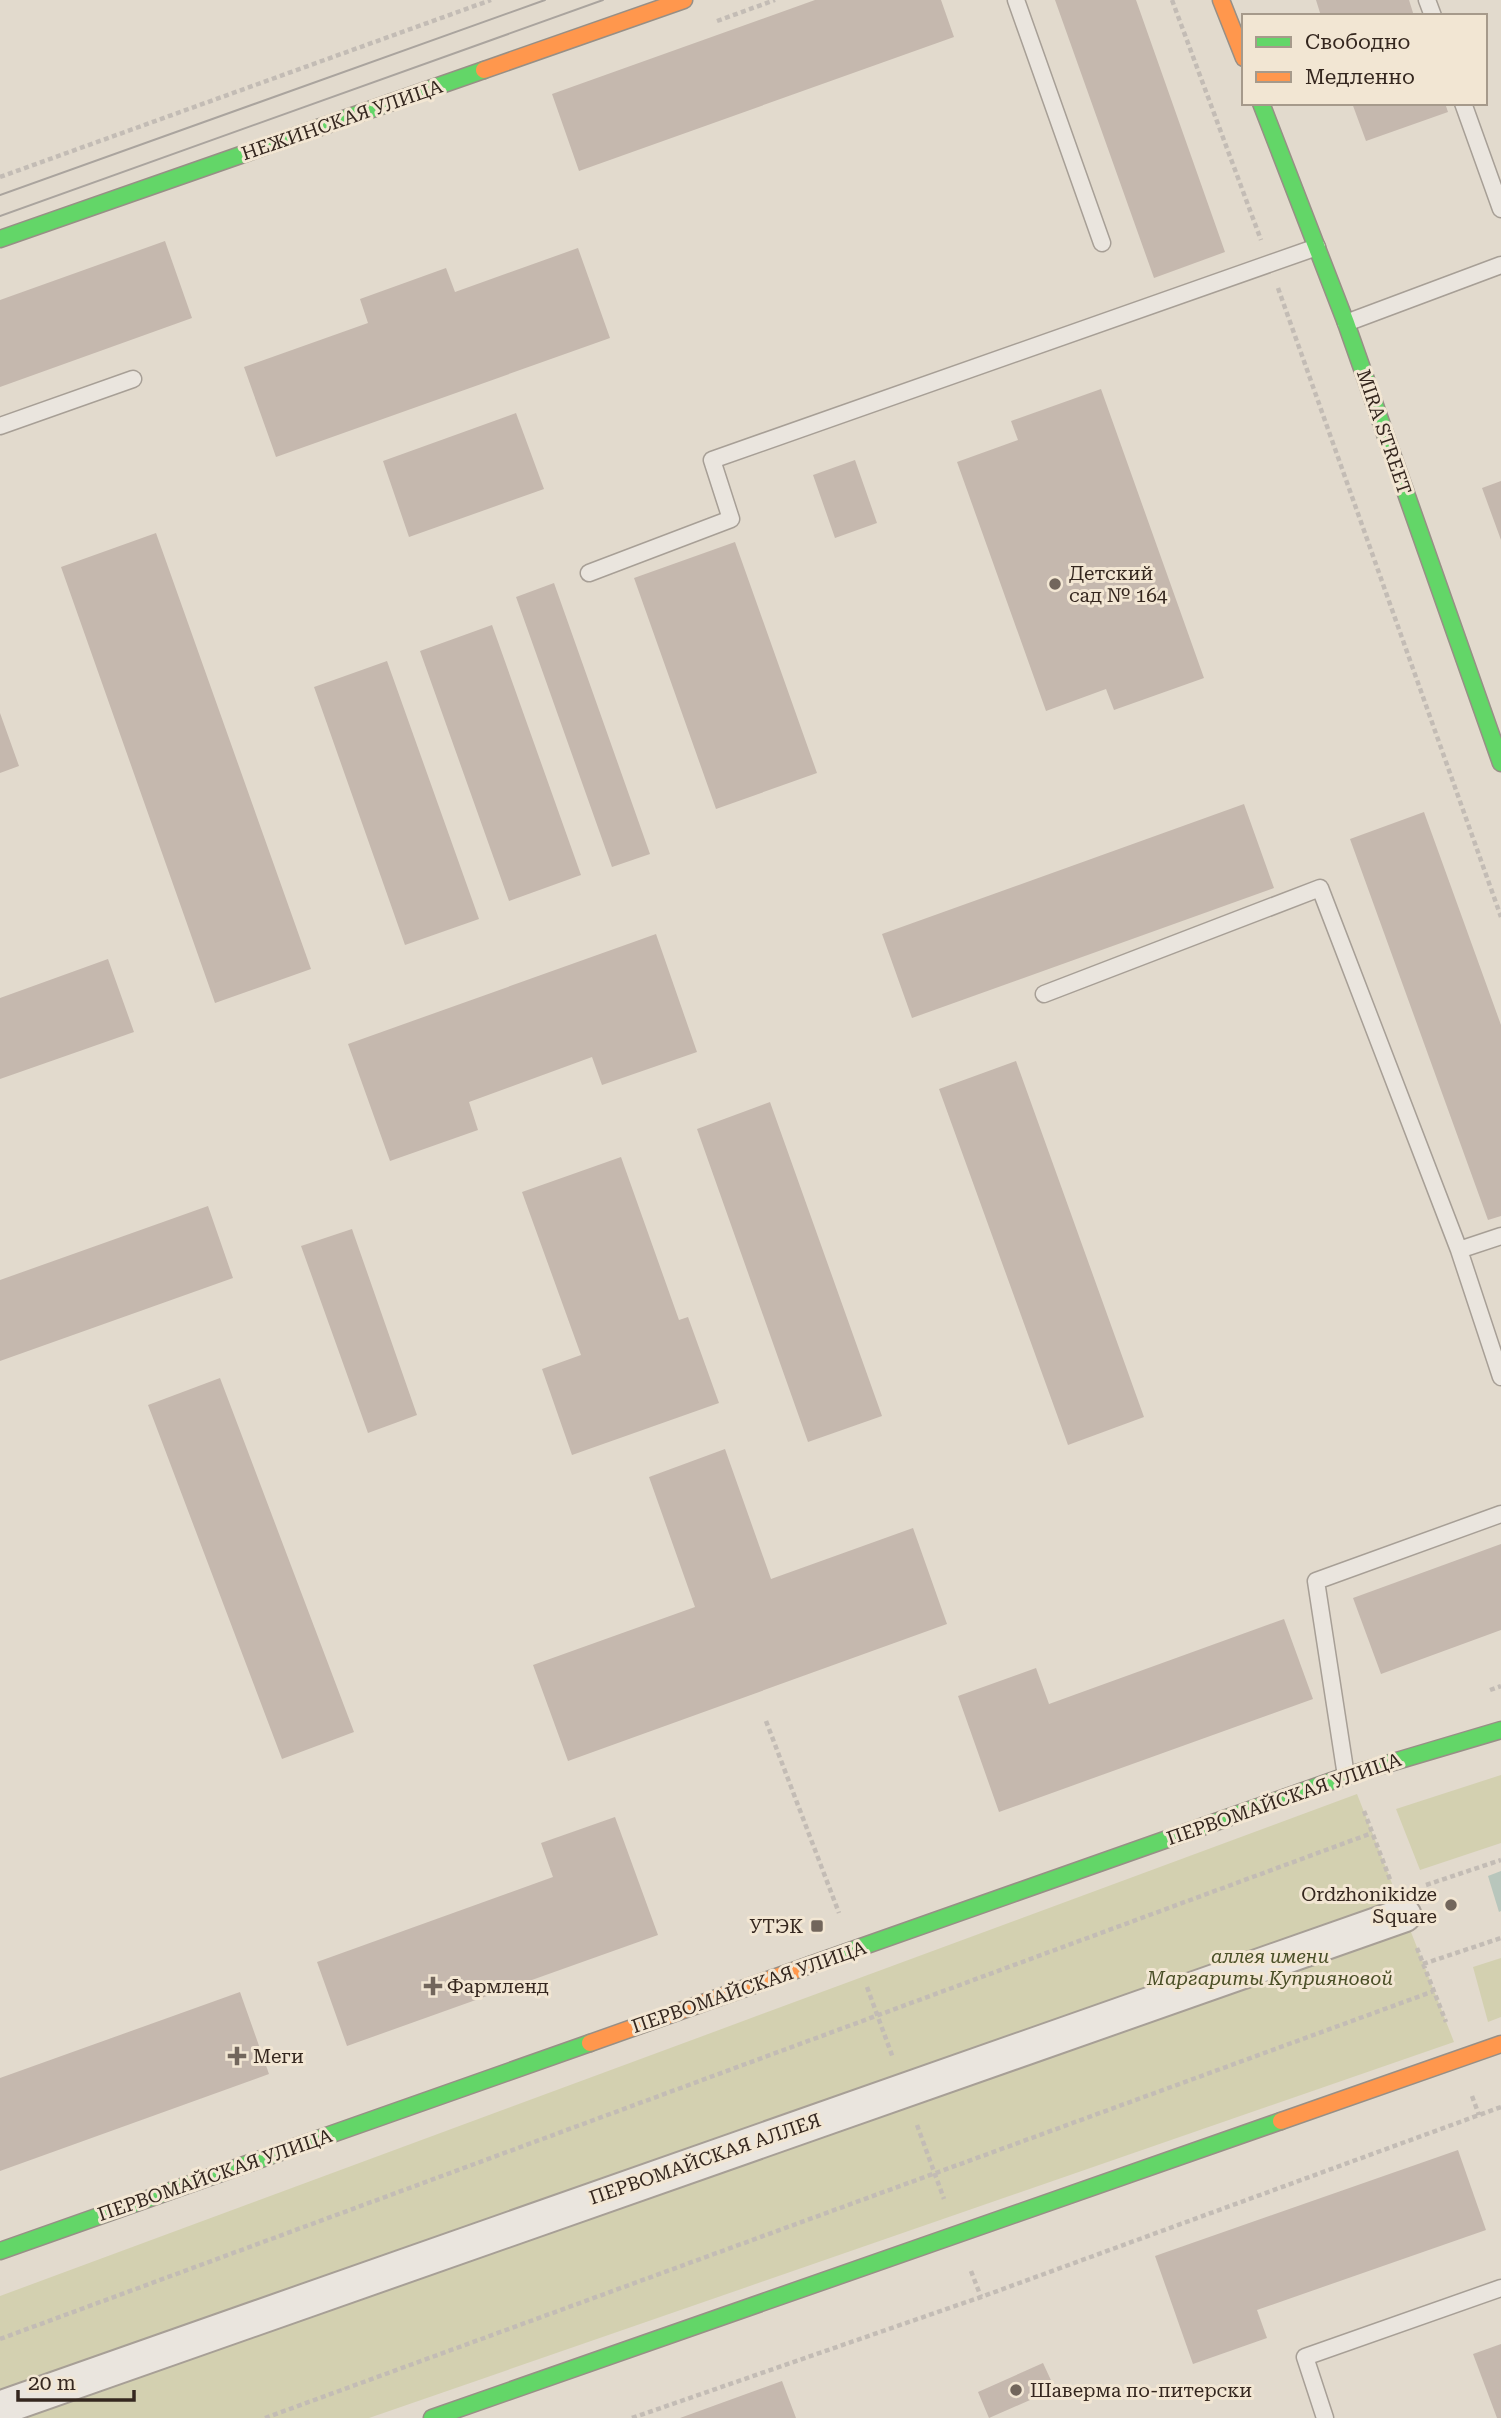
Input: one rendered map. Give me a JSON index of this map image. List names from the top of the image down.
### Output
{
  "streets": {
    "main road": ["НЕЖИНСКАЯ УЛИЦА", "MIRA STREET", "ПЕРВОМАЙСКАЯ УЛИЦА"],
    "street": ["ПЕРВОМАЙСКАЯ АЛЛЕЯ"]
  },
  "parks": ["аллея имени Маргариты Куприяновой"],
  "places": {
    "other": ["Детский сад № 164", "Ordzhonikidze Square", "Шаверма по-питерски"],
    "transit": ["УТЭК"],
    "health": ["Фармленд", "Меги"]
  },
  "legend": ["Свободно", "Медленно"],
  "scale_bar": "20 m"
}
